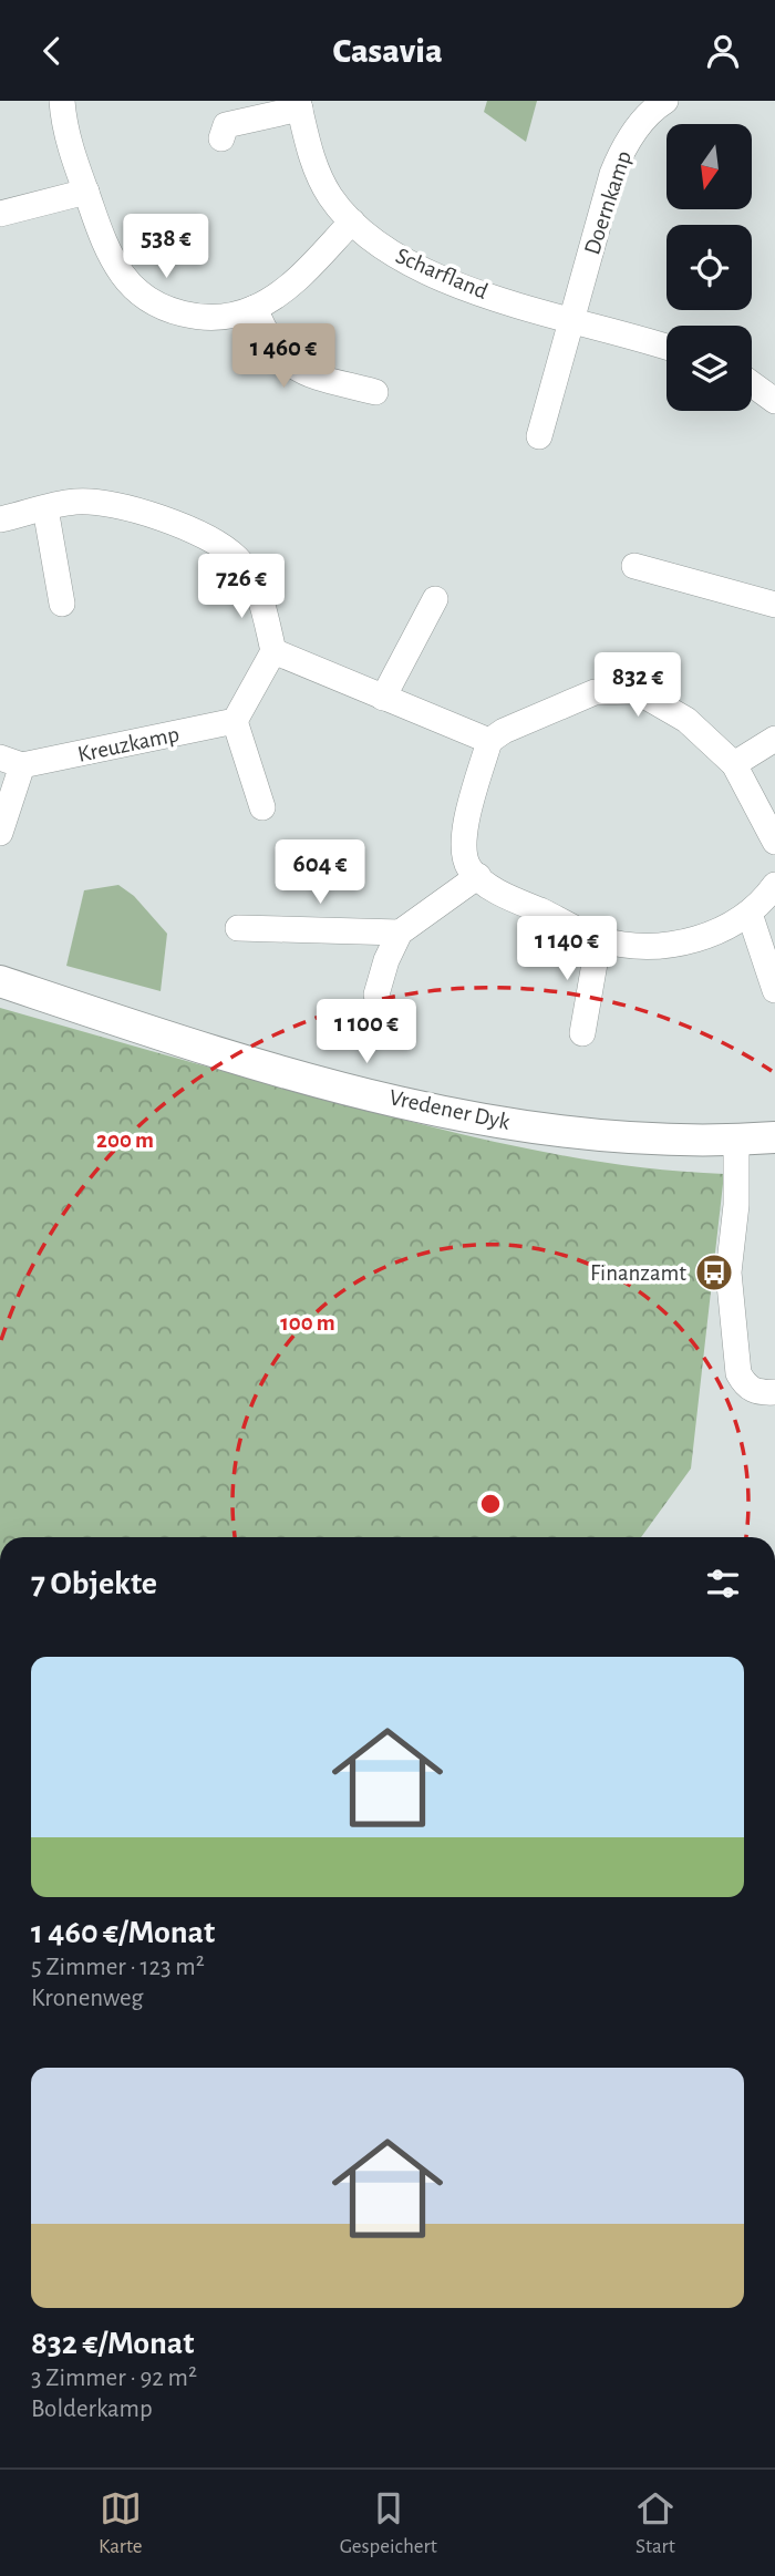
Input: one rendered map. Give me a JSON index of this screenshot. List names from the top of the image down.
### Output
{
  "streets": {
    "main road": ["Vredener Dyk"],
    "street": ["Doernkamp", "Scharfland", "Kreuzkamp"]
  },
  "crossings": [
    ["Doernkamp", "Scharfland"]
  ],
  "places": {
    "bus stop": ["Finanzamt"]
  },
  "north": "bottom",
  "page": {
    "header": "Casavia",
    "price": [
      "538 €",
      "1 460 €",
      "726 €",
      "832 €",
      "604 €",
      "1 140 €",
      "1 100 €"
    ],
    "heading": "7 Objekte",
    "list": [
      {
        "name": "1 460 €/Monat",
        "note": "5 Zimmer · 123 m² · Kronenweg"
      },
      {
        "name": "832 €/Monat",
        "note": "3 Zimmer · 92 m² · Bolderkamp"
      }
    ],
    "tabs": ["Karte", "Gespeichert", "Start"]
  },
  "rings": ["200 m", "100 m"]
}
